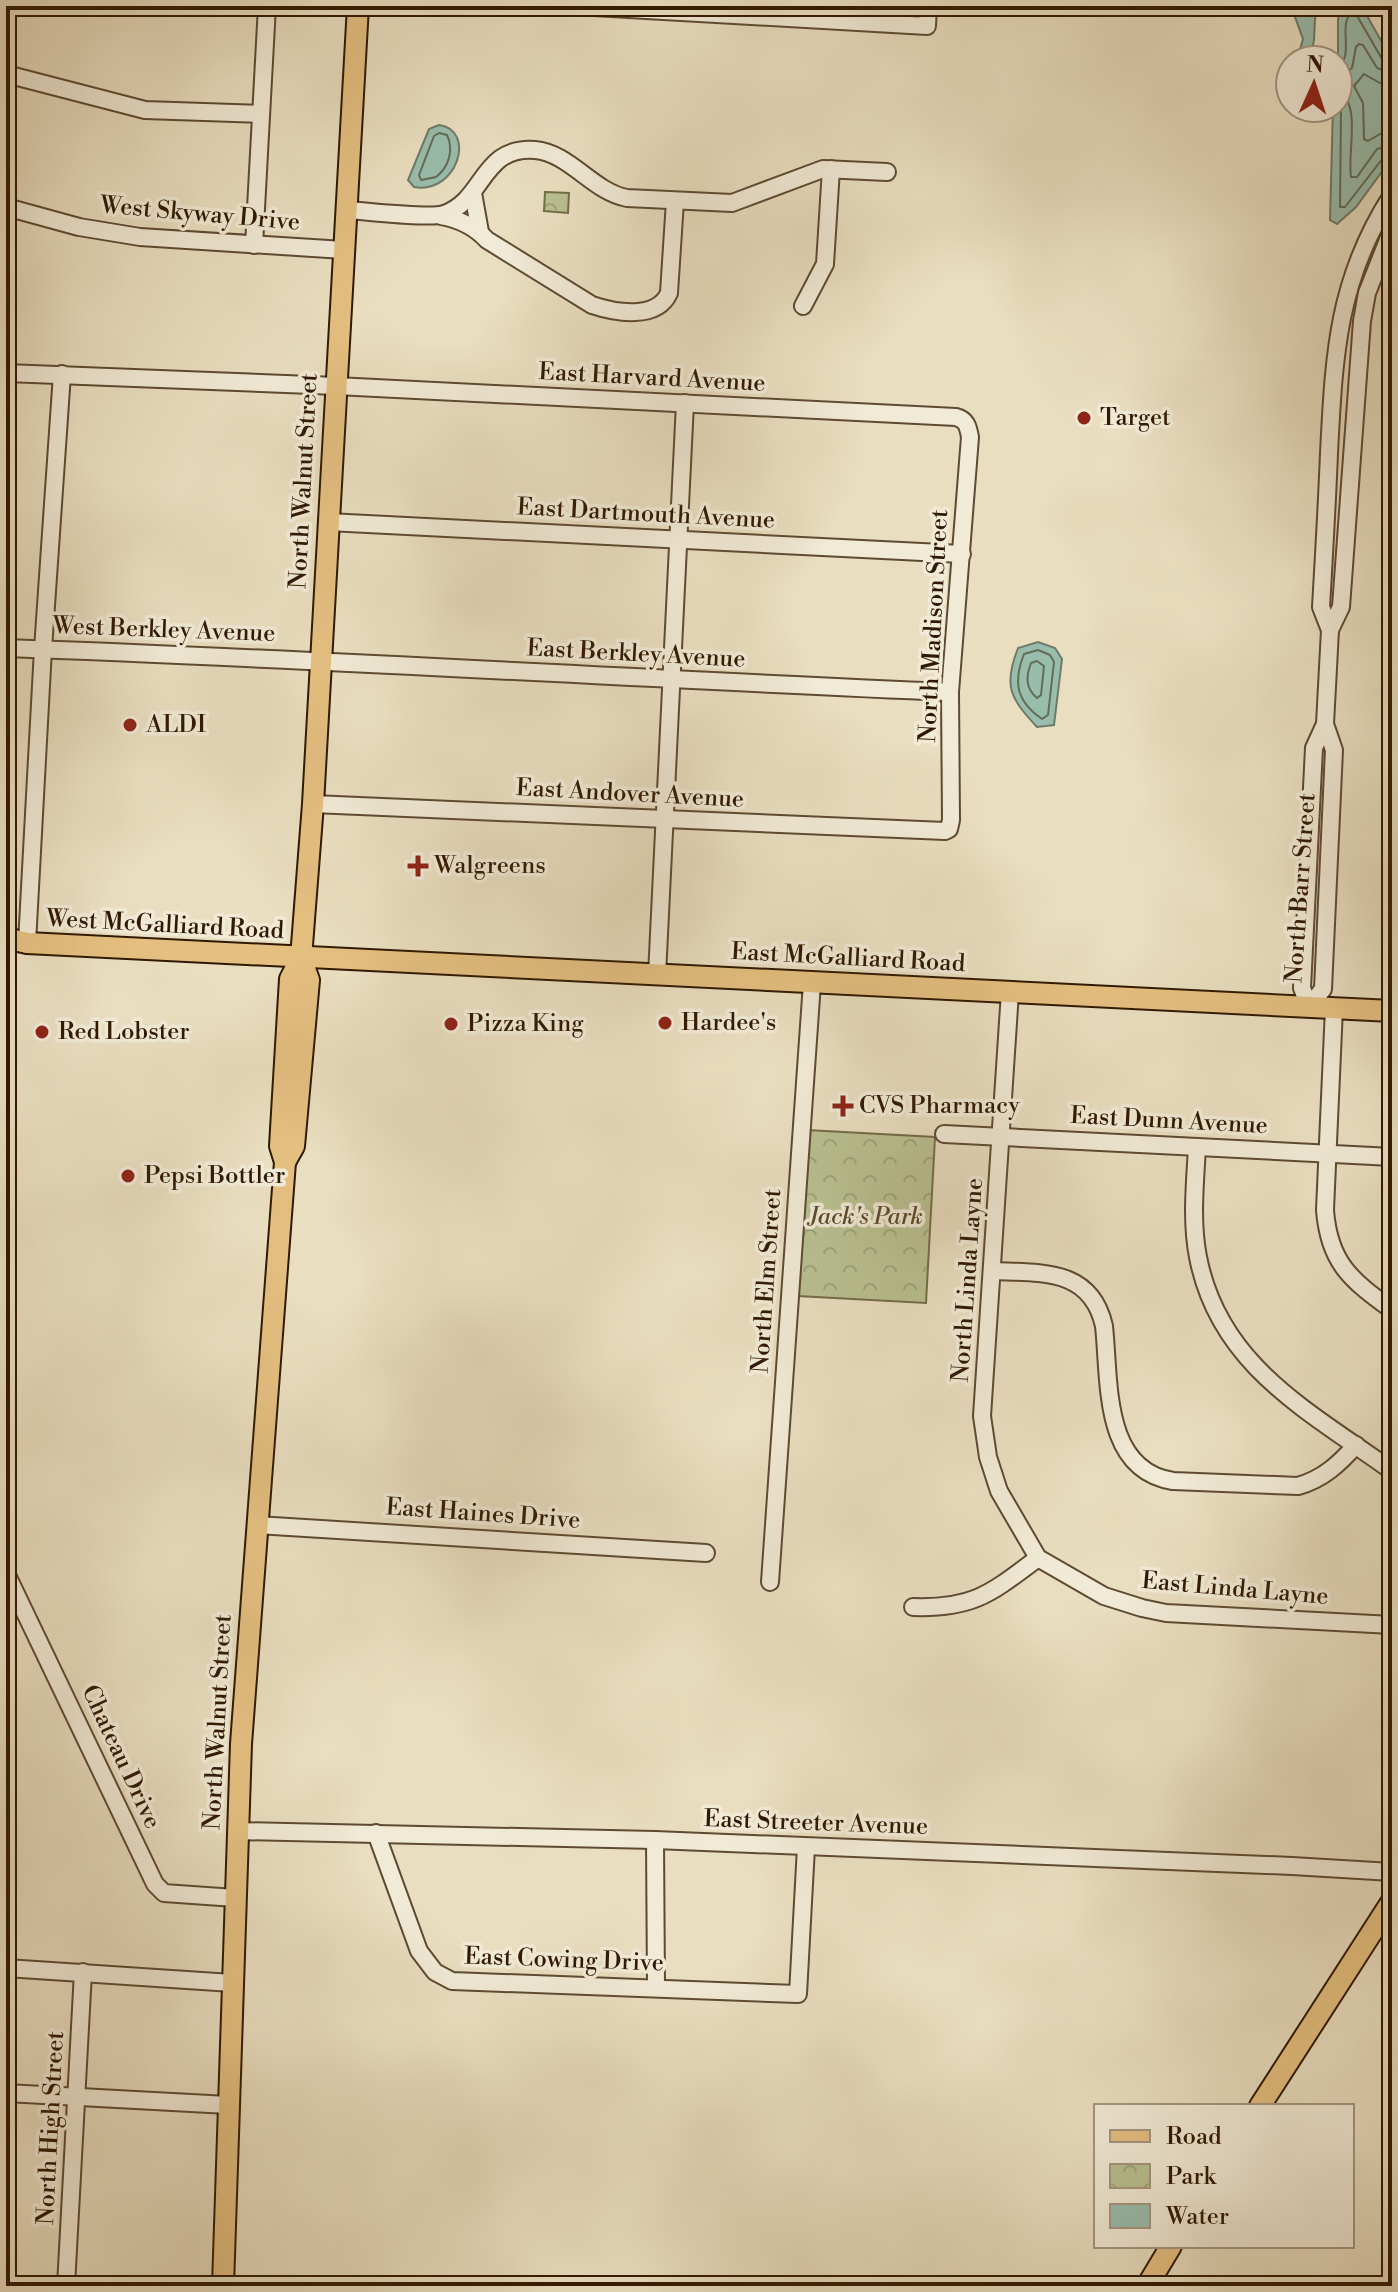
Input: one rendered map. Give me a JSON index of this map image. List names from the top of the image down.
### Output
{
  "streets": {
    "main road": ["North Walnut Street", "West McGalliard Road", "East McGalliard Road"],
    "street": [
      "West Skyway Drive",
      "East Harvard Avenue",
      "East Dartmouth Avenue",
      "North Madison Street",
      "West Berkley Avenue",
      "East Berkley Avenue",
      "East Andover Avenue",
      "North Barr Street",
      "East Dunn Avenue",
      "North Linda Layne",
      "North Elm Street",
      "East Haines Drive",
      "East Linda Layne",
      "Chateau Drive",
      "East Streeter Avenue",
      "East Cowing Drive",
      "North High Street"
    ]
  },
  "crossings": [
    ["West Skyway Drive", "North Walnut Street"],
    ["East Harvard Avenue", "North Walnut Street"],
    ["East Harvard Avenue", "North Madison Street"],
    ["North Walnut Street", "East Dartmouth Avenue"],
    ["North Walnut Street", "West Berkley Avenue"],
    ["North Walnut Street", "East Berkley Avenue"],
    ["North Walnut Street", "East Andover Avenue"],
    ["North Walnut Street", "West McGalliard Road"],
    ["North Walnut Street", "East McGalliard Road"],
    ["North Walnut Street", "East Haines Drive"],
    ["North Walnut Street", "Chateau Drive"],
    ["North Walnut Street", "East Streeter Avenue"],
    ["East Dartmouth Avenue", "North Madison Street"],
    ["North Madison Street", "East Berkley Avenue"],
    ["North Madison Street", "East Andover Avenue"],
    ["West Berkley Avenue", "East Berkley Avenue"],
    ["North Barr Street", "East McGalliard Road"],
    ["North Barr Street", "East Dunn Avenue"],
    ["West McGalliard Road", "East McGalliard Road"],
    ["East McGalliard Road", "North Linda Layne"],
    ["East McGalliard Road", "North Elm Street"],
    ["East Dunn Avenue", "North Linda Layne"],
    ["North Linda Layne", "East Linda Layne"],
    ["East Streeter Avenue", "East Cowing Drive"]
  ],
  "parks": ["Jack's Park"],
  "places": {
    "other": [
      "Target",
      "ALDI",
      "Hardee's",
      "Pizza King",
      "Red Lobster",
      "Pepsi Bottler"
    ],
    "health": ["Walgreens", "CVS Pharmacy"]
  },
  "legend": ["Road", "Park", "Water"],
  "north": "top"
}
